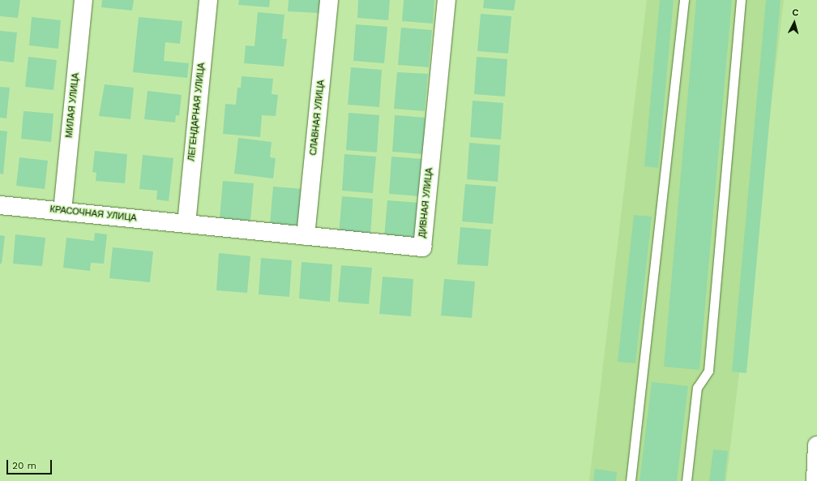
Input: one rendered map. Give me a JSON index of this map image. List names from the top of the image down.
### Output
{
  "streets": {
    "street": [
      "МИЛАЯ УЛИЦА",
      "ЛЕГЕНДАРНАЯ УЛИЦА",
      "СЛАВНАЯ УЛИЦА",
      "ДИВНАЯ УЛИЦА",
      "КРАСОЧНАЯ УЛИЦА"
    ]
  },
  "crossings": [
    ["МИЛАЯ УЛИЦА", "КРАСОЧНАЯ УЛИЦА"],
    ["ЛЕГЕНДАРНАЯ УЛИЦА", "ДИВНАЯ УЛИЦА"],
    ["ЛЕГЕНДАРНАЯ УЛИЦА", "КРАСОЧНАЯ УЛИЦА"],
    ["СЛАВНАЯ УЛИЦА", "ДИВНАЯ УЛИЦА"],
    ["ДИВНАЯ УЛИЦА", "КРАСОЧНАЯ УЛИЦА"]
  ],
  "scale_bar": "20 m",
  "north": "top"
}
